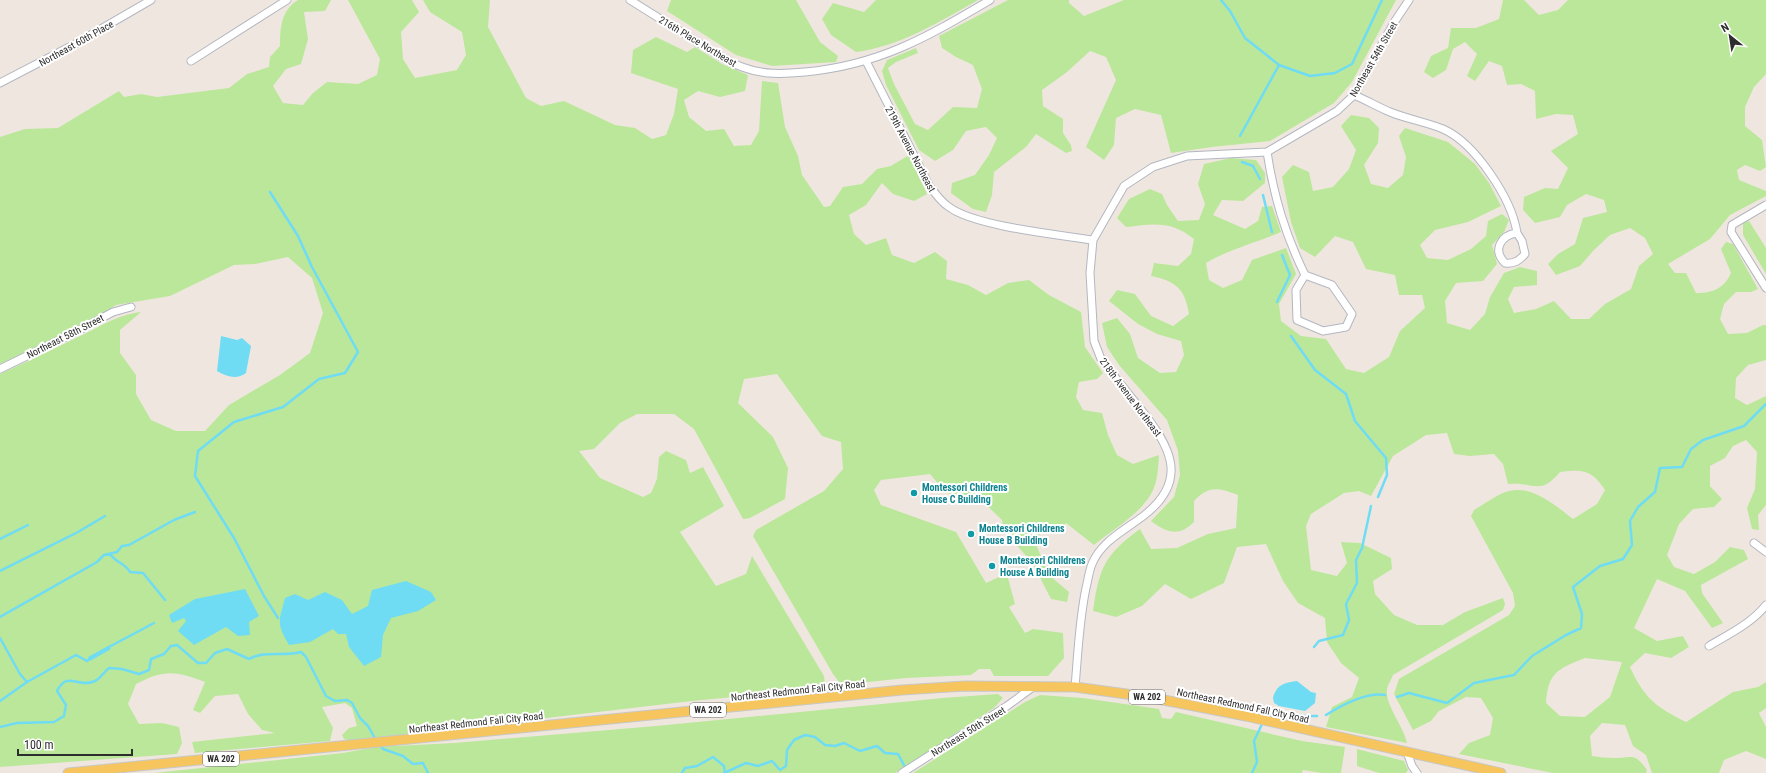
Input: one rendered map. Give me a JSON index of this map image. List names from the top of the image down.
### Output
{
  "streets": {
    "main road": ["Northeast Redmond Fall City Road", "WA 202"],
    "street": [
      "216th Place Northeast",
      "Northeast 60th Place",
      "Northeast 54th Street",
      "219th Avenue Northeast",
      "Northeast 58th Street",
      "218th Avenue Northeast",
      "Northeast 50th Street"
    ]
  },
  "crossings": [
    ["216th Place Northeast", "219th Avenue Northeast"],
    ["Northeast 54th Street", "219th Avenue Northeast"],
    ["Northeast 54th Street", "218th Avenue Northeast"],
    ["219th Avenue Northeast", "218th Avenue Northeast"],
    ["218th Avenue Northeast", "Northeast Redmond Fall City Road"],
    ["Northeast Redmond Fall City Road", "Northeast 50th Street"]
  ],
  "places": ["Montessori Childrens House C Building", "Montessori Childrens House B Building", "Montessori Childrens House A Building"],
  "scale_bar": "100 m",
  "north": "top left"
}
